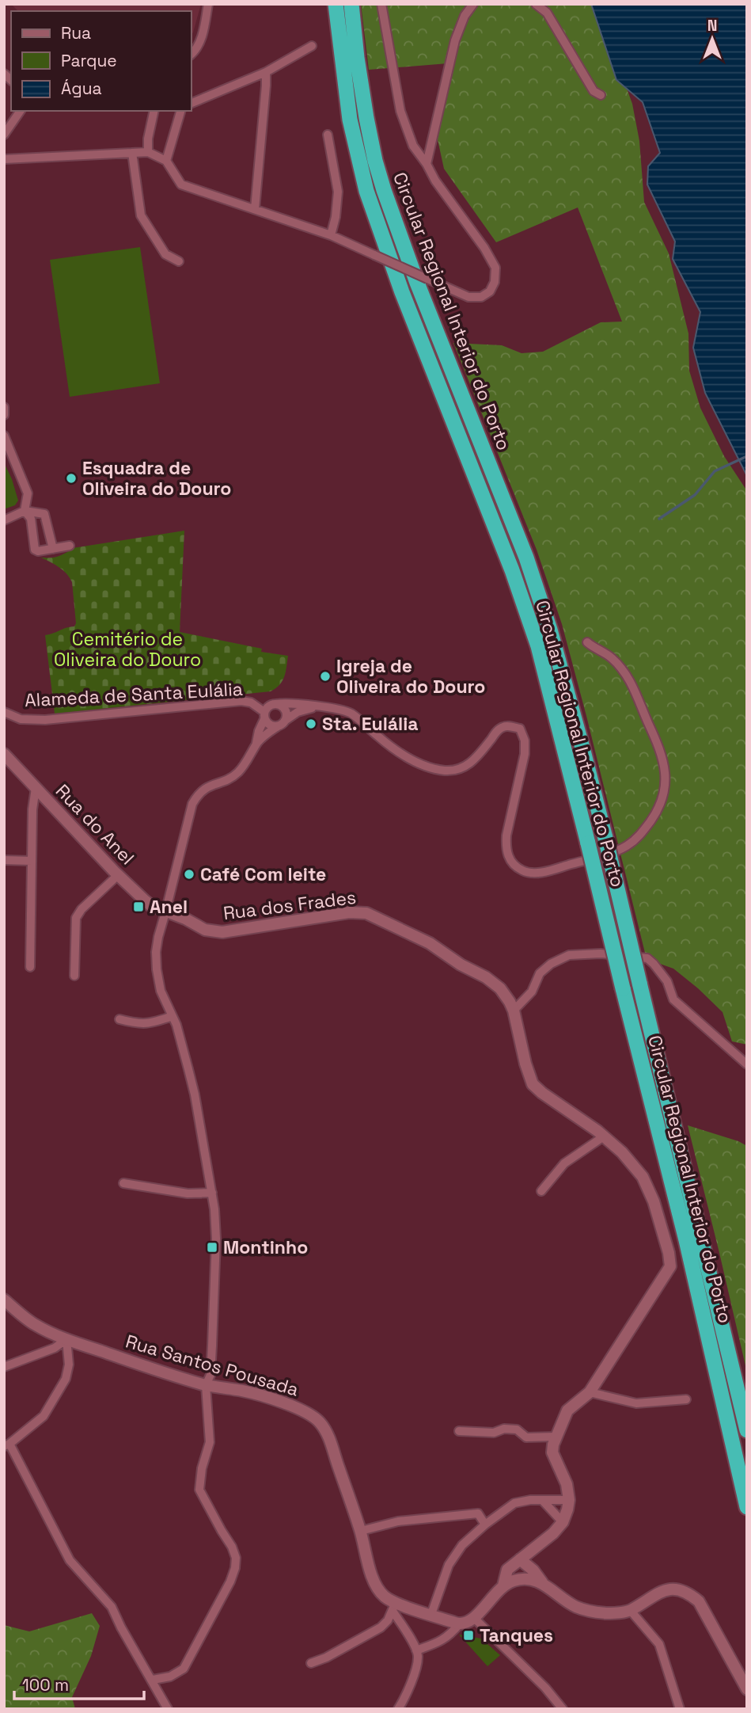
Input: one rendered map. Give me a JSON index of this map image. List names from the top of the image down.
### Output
{
  "streets": {
    "highway": ["Circular Regional Interior do Porto"],
    "street": [
      "Alameda de Santa Eulália",
      "Rua do Anel",
      "Rua dos Frades",
      "Rua Santos Pousada"
    ]
  },
  "crossings": [
    ["Rua do Anel", "Rua dos Frades"]
  ],
  "parks": ["Cemitério de Oliveira do Douro"],
  "places": {
    "other": [
      "Esquadra de Oliveira do Douro",
      "Igreja de Oliveira do Douro",
      "Sta. Eulália",
      "Café Com leite"
    ],
    "transit": ["Anel", "Montinho", "Tanques"]
  },
  "legend": ["Rua", "Parque", "Água"],
  "scale_bar": "100 m",
  "north": "top"
}
